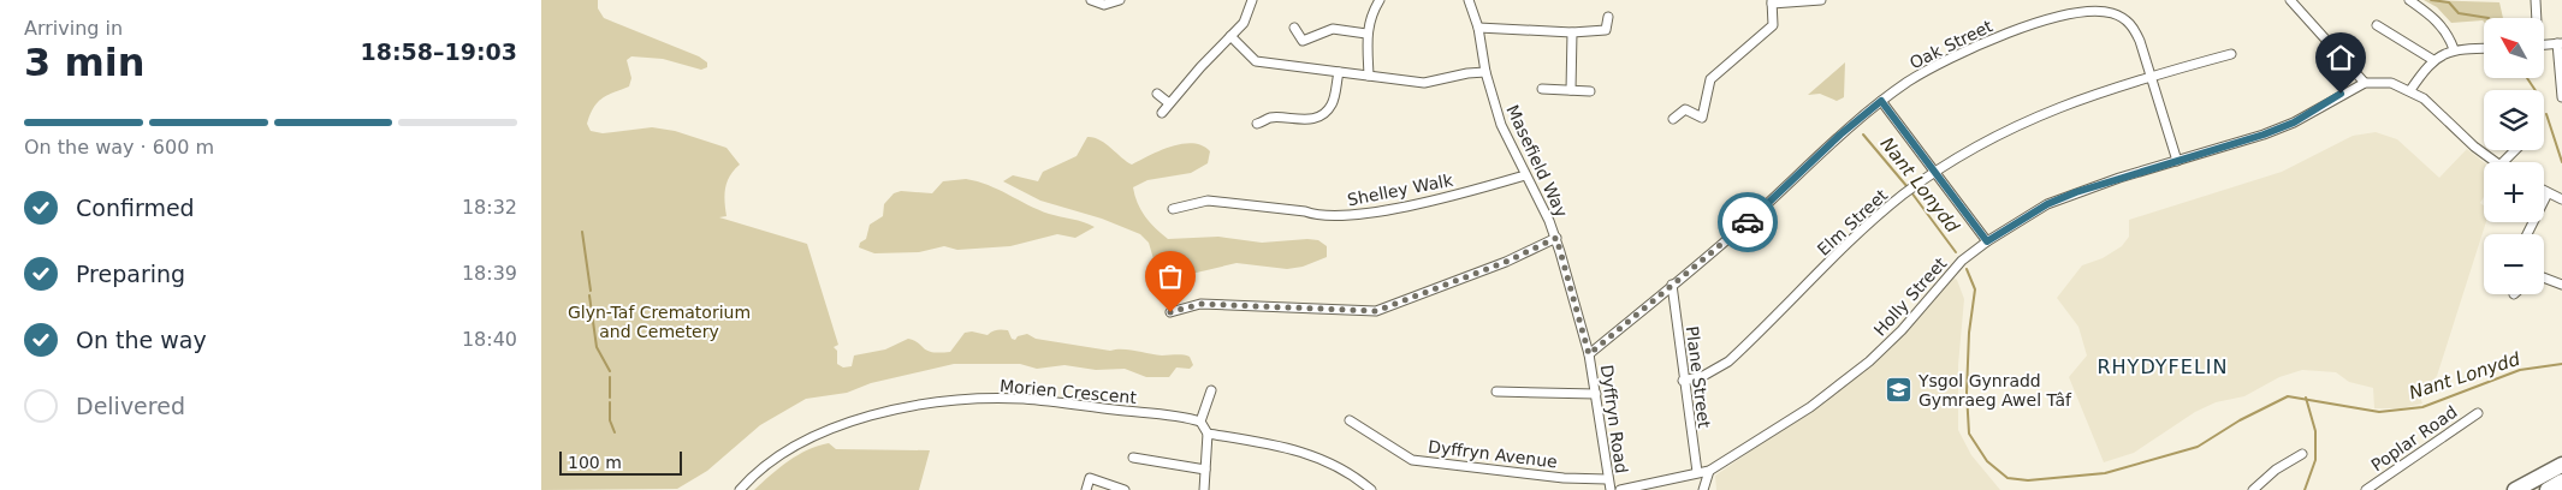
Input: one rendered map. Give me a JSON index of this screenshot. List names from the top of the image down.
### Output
{
  "streets": {
    "street": [
      "Oak Street",
      "Masefield Way",
      "Shelley Walk",
      "Elm Street",
      "Holly Street",
      "Plane Street",
      "Morien Crescent",
      "Dyffryn Road",
      "Poplar Road",
      "Dyffryn Avenue"
    ]
  },
  "crossings": [
    ["Oak Street", "Elm Street"],
    ["Oak Street", "Holly Street"],
    ["Oak Street", "Plane Street"],
    ["Oak Street", "Dyffryn Road"],
    ["Masefield Way", "Shelley Walk"],
    ["Masefield Way", "Dyffryn Road"],
    ["Elm Street", "Plane Street"],
    ["Holly Street", "Plane Street"],
    ["Dyffryn Road", "Dyffryn Avenue"]
  ],
  "districts": ["RHYDYFELIN"],
  "water": ["Nant Lonydd"],
  "parks": ["Glyn-Taf Crematorium and Cemetery"],
  "places": {
    "school or university": ["Ysgol Gynradd Gymraeg Awel Tâf"]
  },
  "scale_bar": "100 m",
  "north": "top left",
  "page": {
    "heading": ["3 min", "Arriving in", "18:58–19:03"],
    "map_buttons": ["+", "−"],
    "bar": "On the way · 600 m",
    "list": [
      ["Confirmed", "18:32"],
      ["Preparing", "18:39"],
      ["On the way", "18:40"],
      "Delivered"
    ],
    "scale": "100 m"
  }
}
